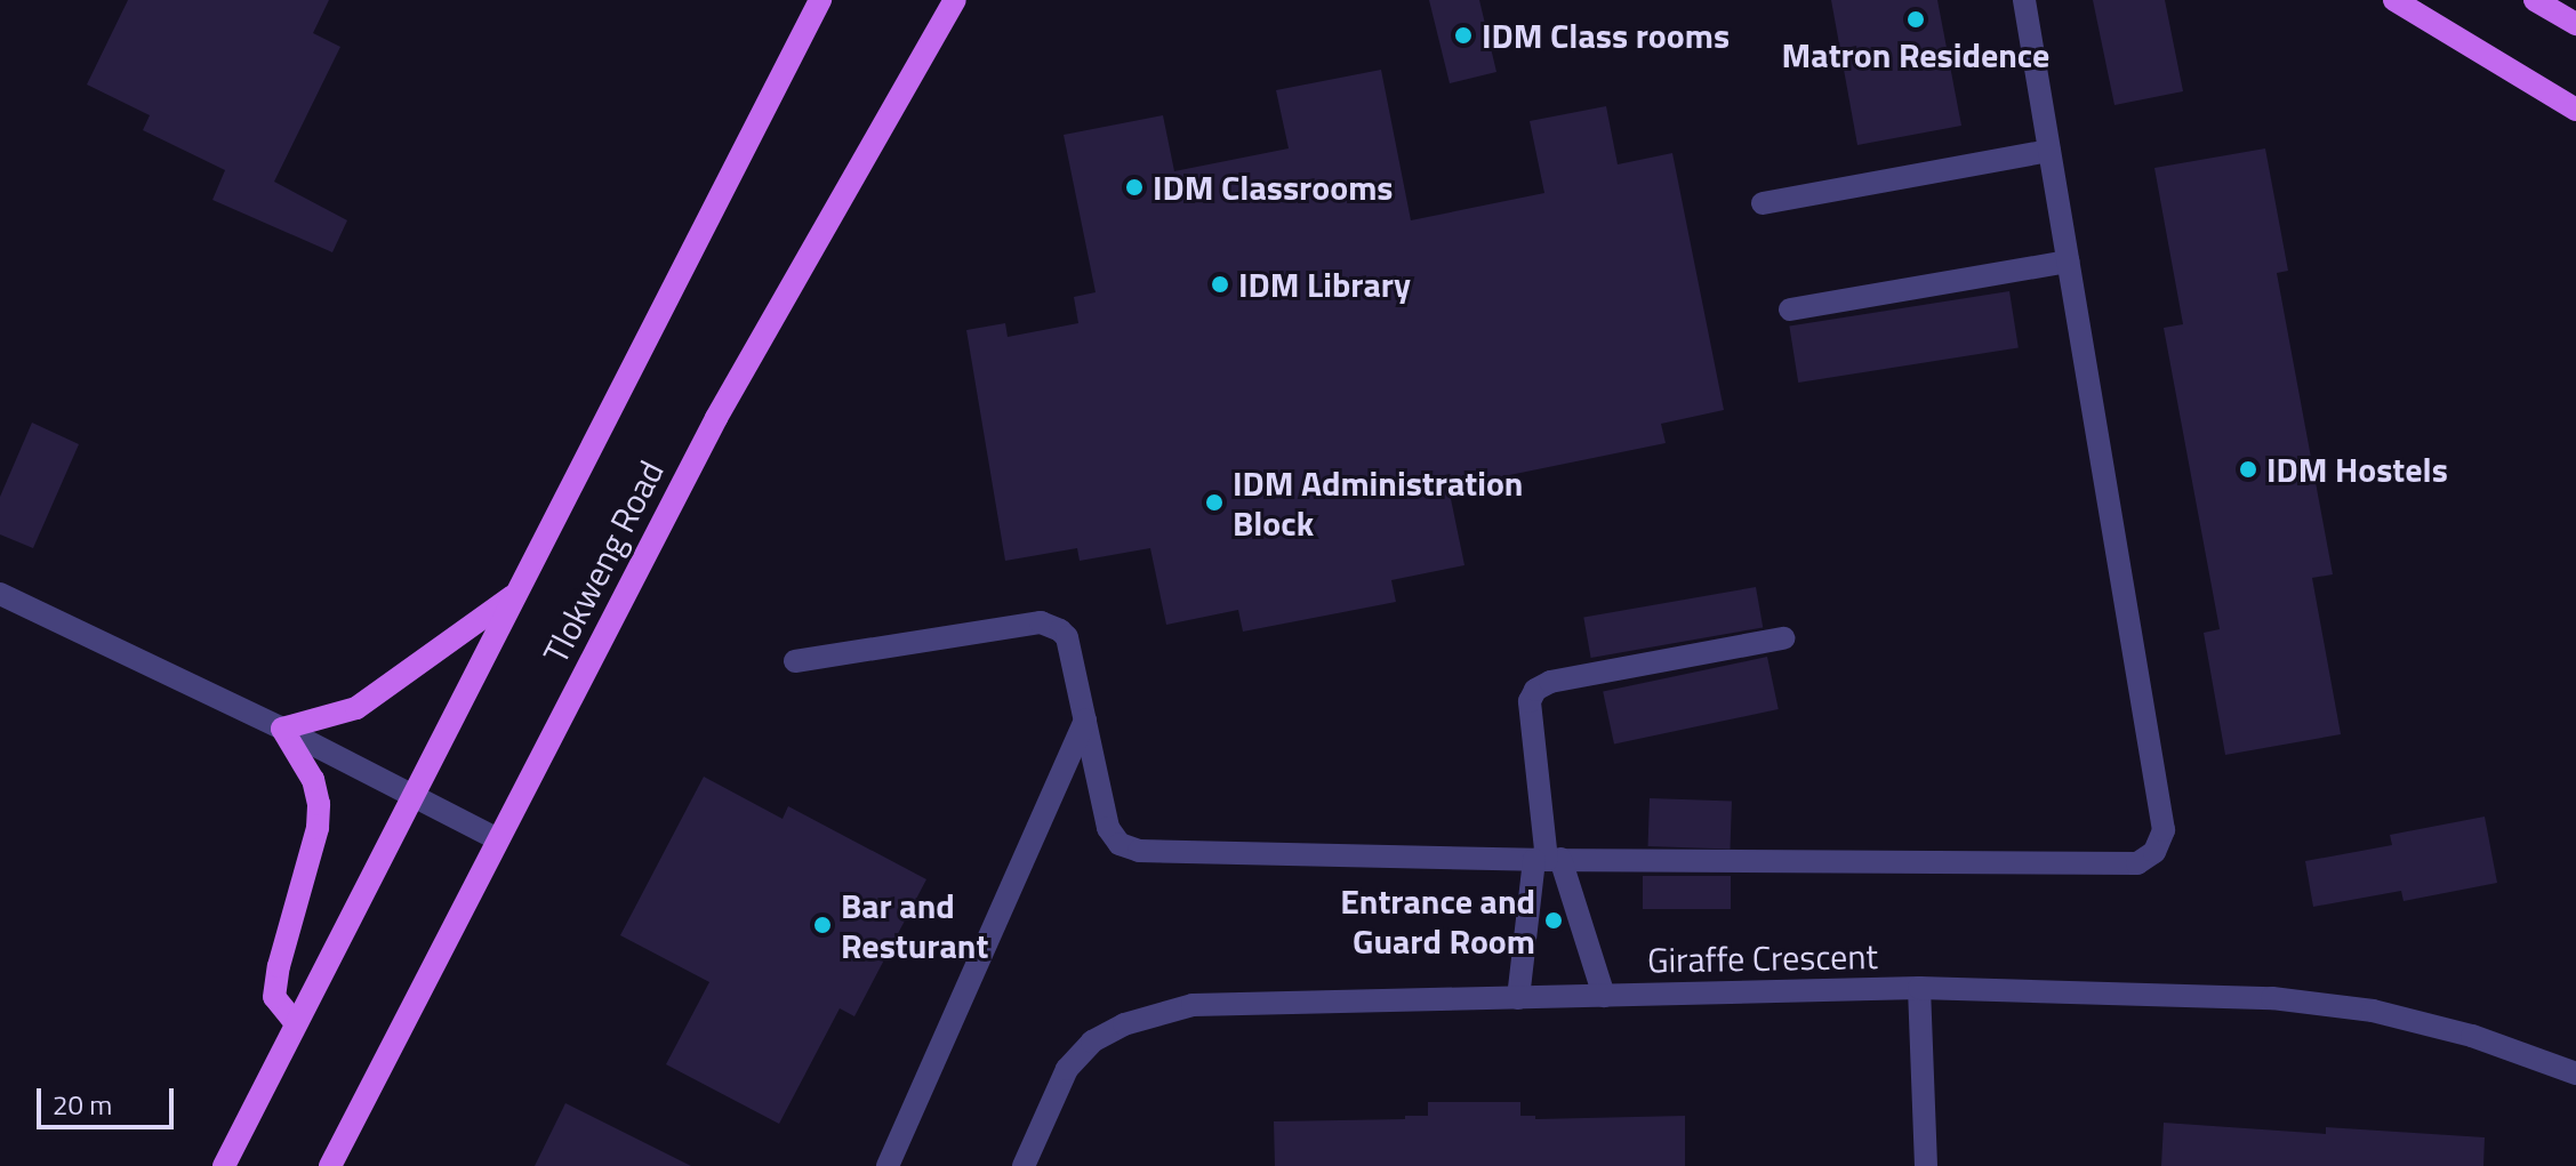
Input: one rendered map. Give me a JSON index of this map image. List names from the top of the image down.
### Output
{
  "streets": {
    "main road": ["Tlokweng Road"],
    "street": ["Giraffe Crescent"]
  },
  "places": [
    "Matron Residence",
    "IDM Class rooms",
    "IDM Classrooms",
    "IDM Library",
    "IDM Hostels",
    "IDM Administration Block",
    "Entrance and Guard Room",
    "Bar and Resturant"
  ],
  "scale_bar": "20 m"
}
